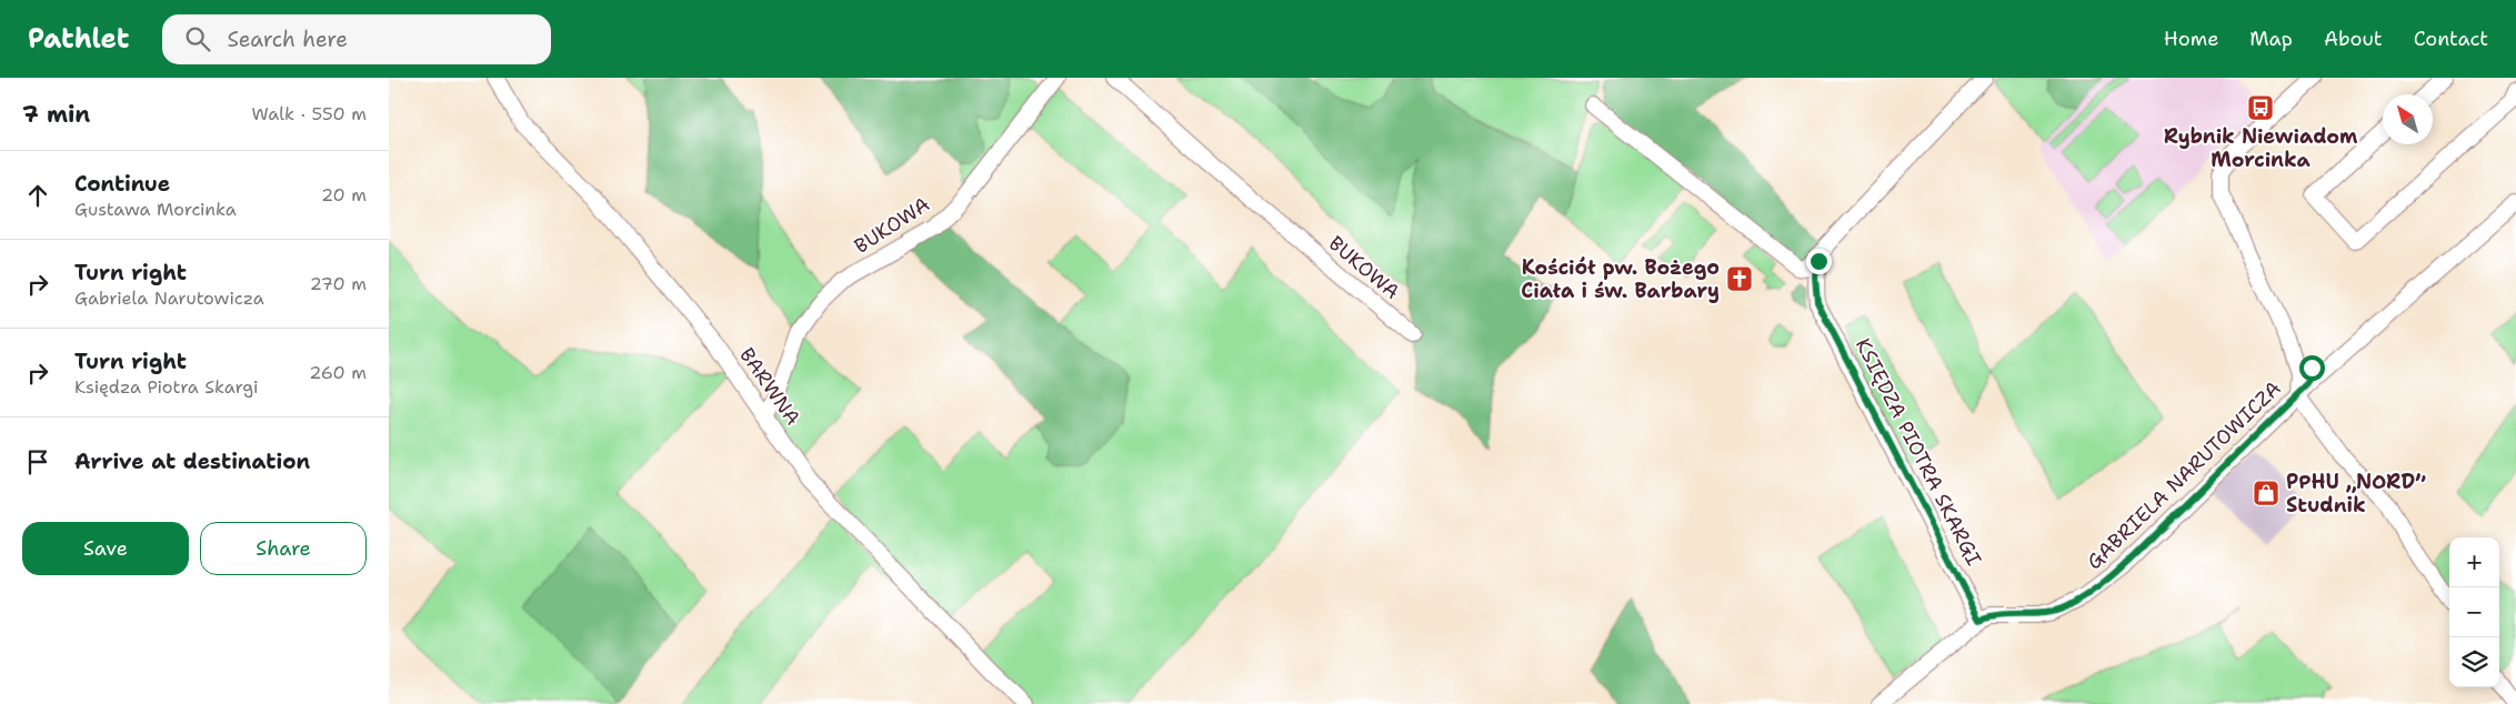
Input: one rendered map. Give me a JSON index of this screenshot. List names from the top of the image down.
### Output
{
  "streets": {
    "street": [
      "BUKOWA",
      "BARWNA",
      "KSIĘDZA PIOTRA SKARGI",
      "GABRIELA NARUTOWICZA"
    ]
  },
  "crossings": [
    ["BUKOWA", "BARWNA"],
    ["KSIĘDZA PIOTRA SKARGI", "GABRIELA NARUTOWICZA"]
  ],
  "places": {
    "bus stop": ["Rybnik Niewiadom Morcinka"],
    "church": ["Kościół pw. Bożego Ciała i św. Barbary"],
    "shop": ["PPHU „NORD” Studnik"]
  },
  "north": "top left",
  "page": {
    "header": "Pathlet",
    "search": "Search here",
    "nav": [
      "Home",
      "Map",
      "About",
      "Contact"
    ],
    "heading": ["7 min", "Walk · 550 m"],
    "list": [
      ["Continue", "Gustawa Morcinka", "20 m"],
      ["Turn right", "Gabriela Narutowicza", "270 m"],
      ["Turn right", "Księdza Piotra Skargi", "260 m"],
      "Arrive at destination"
    ],
    "buttons": ["Save", "Share"],
    "map_buttons": ["+", "−"]
  }
}
